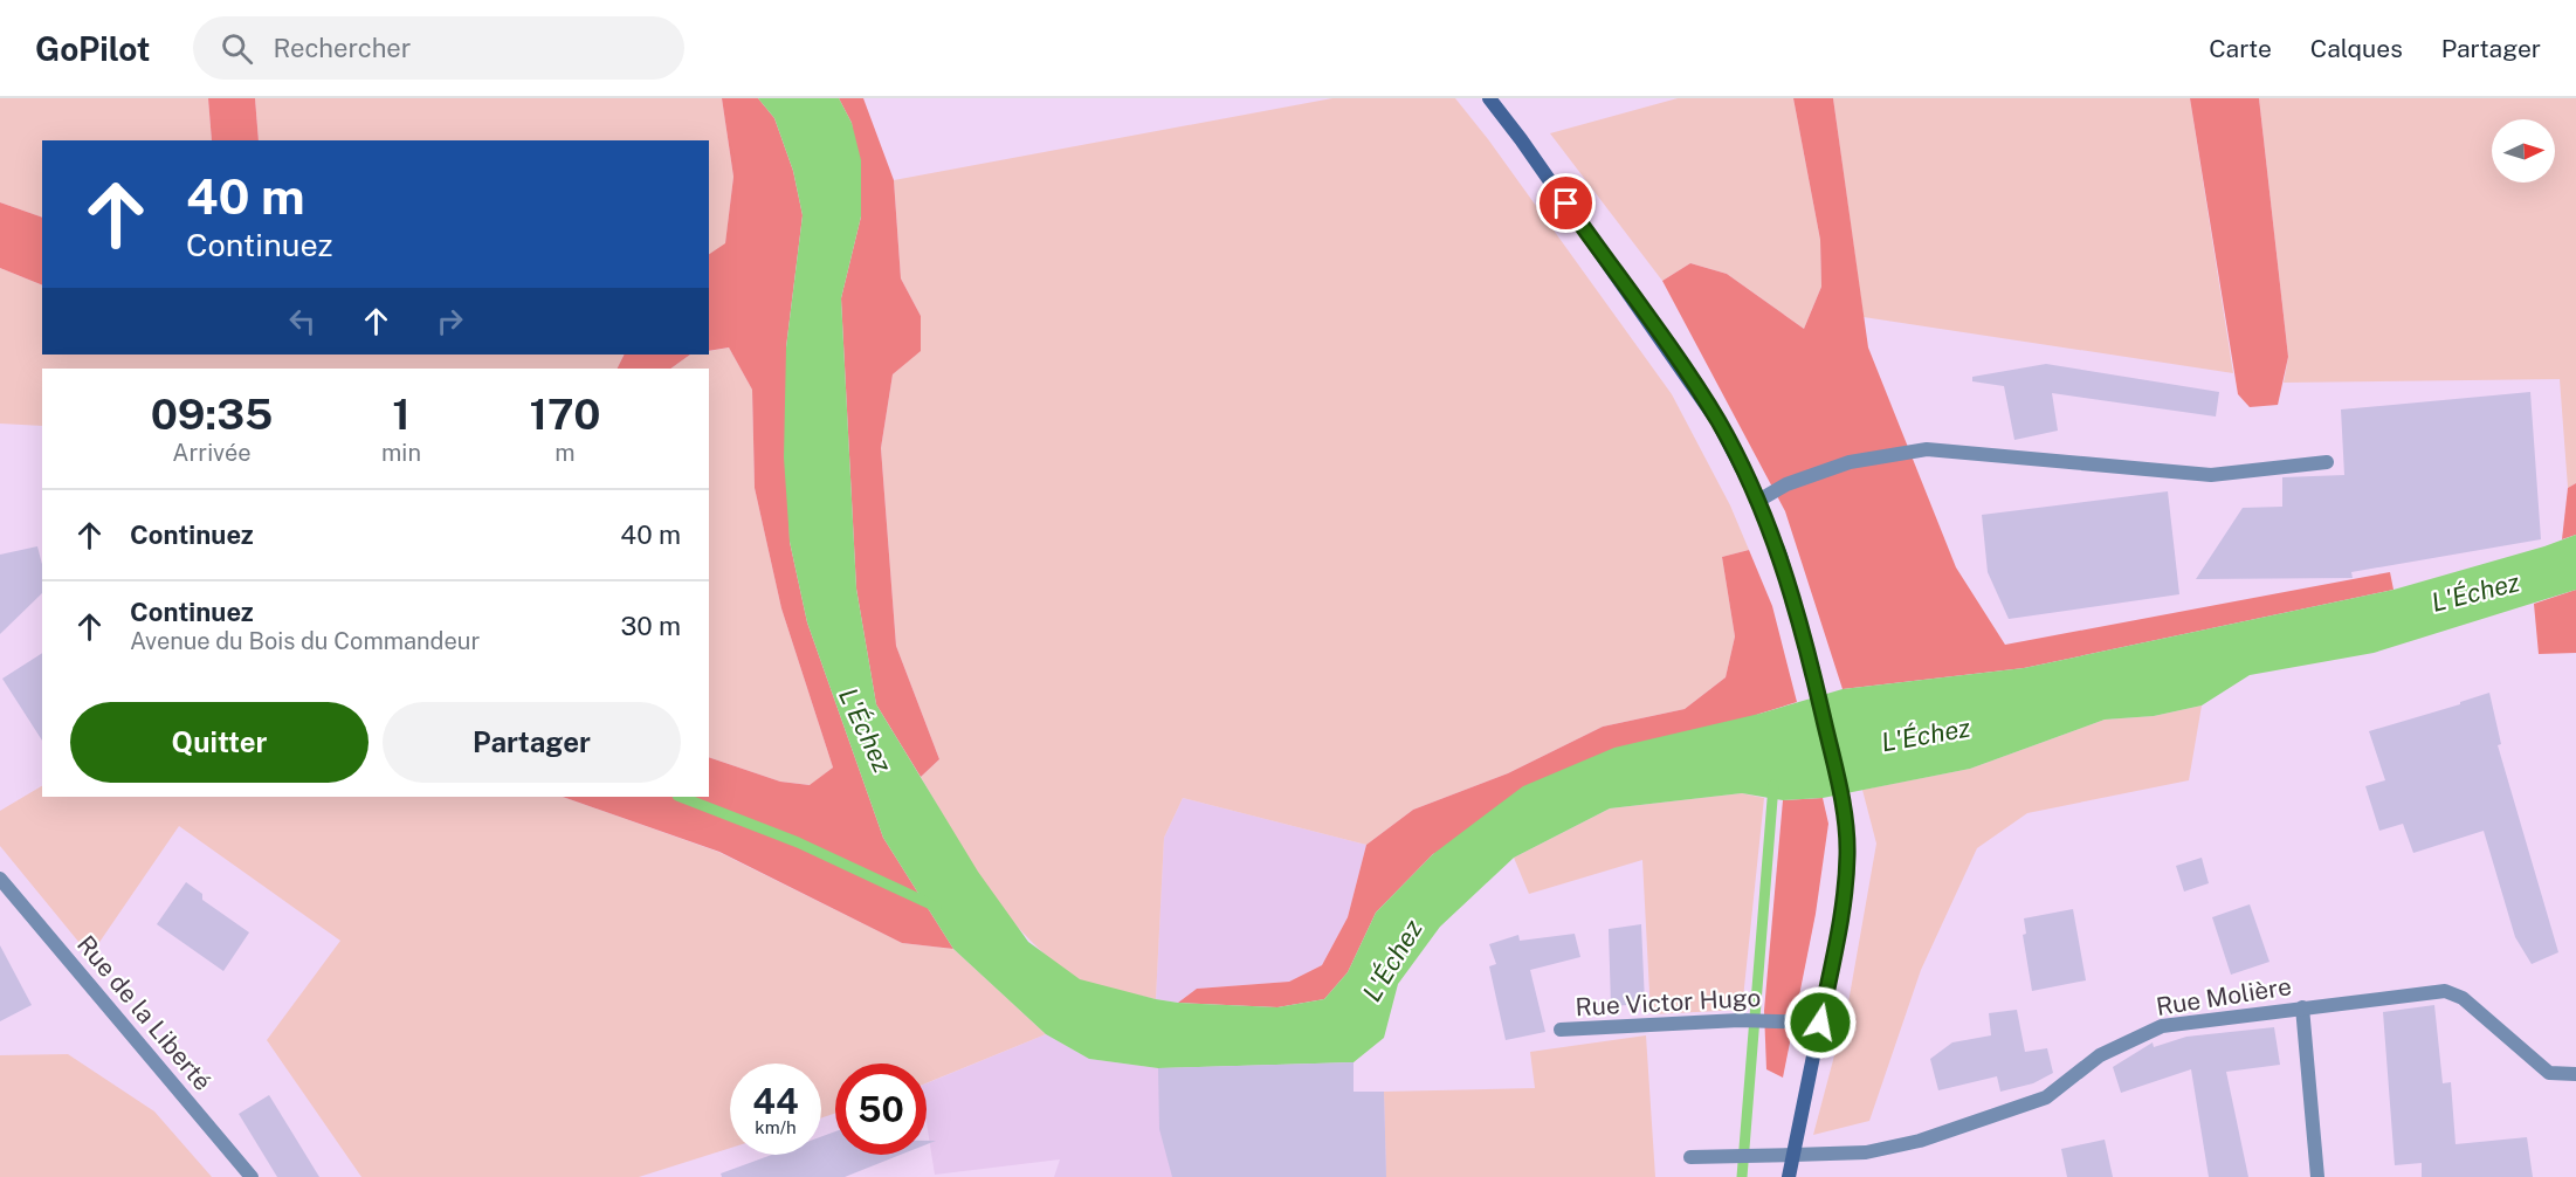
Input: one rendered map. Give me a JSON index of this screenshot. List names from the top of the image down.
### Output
{
  "streets": {
    "street": ["Rue Molière", "Rue Victor Hugo", "Rue de la Liberté"]
  },
  "water": ["L'Échez"],
  "north": "right",
  "page": {
    "header": "GoPilot",
    "search": "Rechercher",
    "nav": ["Carte", "Calques", "Partager"],
    "turn": ["40 m", "Continuez"],
    "eta": [
      "09:35",
      "Arrivée",
      "1",
      "min",
      "170",
      "m"
    ],
    "list": [
      {
        "name": "Continuez",
        "value": "40 m"
      },
      {
        "name": "Continuez",
        "note": "Avenue du Bois du Commandeur",
        "value": "30 m"
      }
    ],
    "buttons": ["Quitter", "Partager"],
    "speed": "44 km/h",
    "limit": "50"
  }
}
